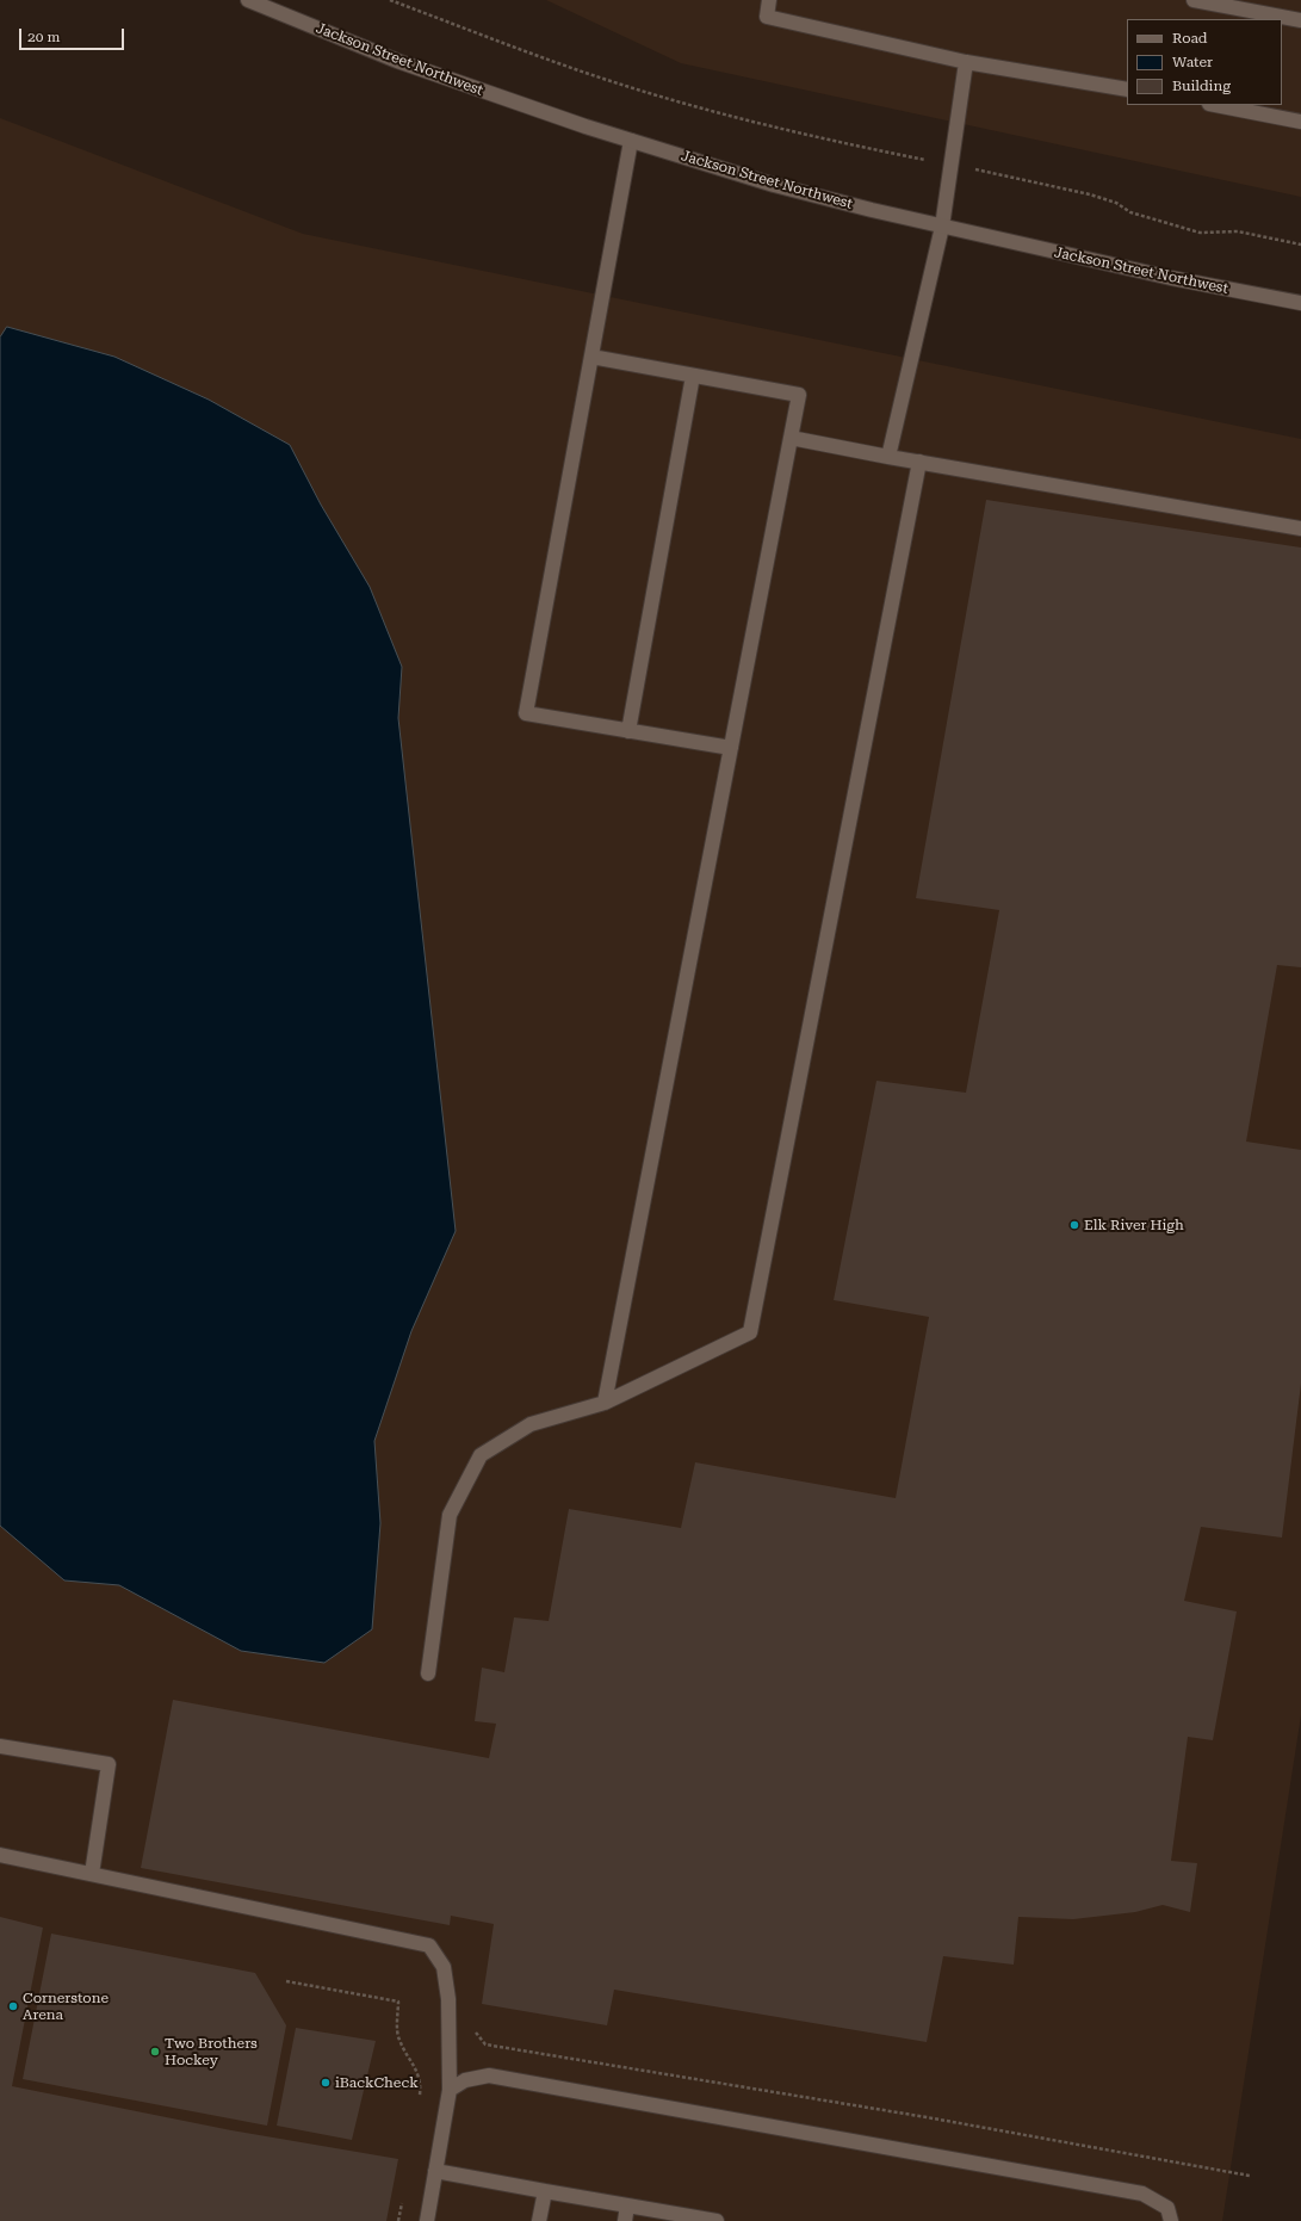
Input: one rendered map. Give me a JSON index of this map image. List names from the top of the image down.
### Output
{
  "streets": {
    "street": ["Jackson Street Northwest"]
  },
  "places": [
    "Elk River High",
    "Cornerstone Arena",
    "Two Brothers Hockey",
    "iBackCheck"
  ],
  "legend": ["Road", "Water", "Building"],
  "scale_bar": "20 m"
}
